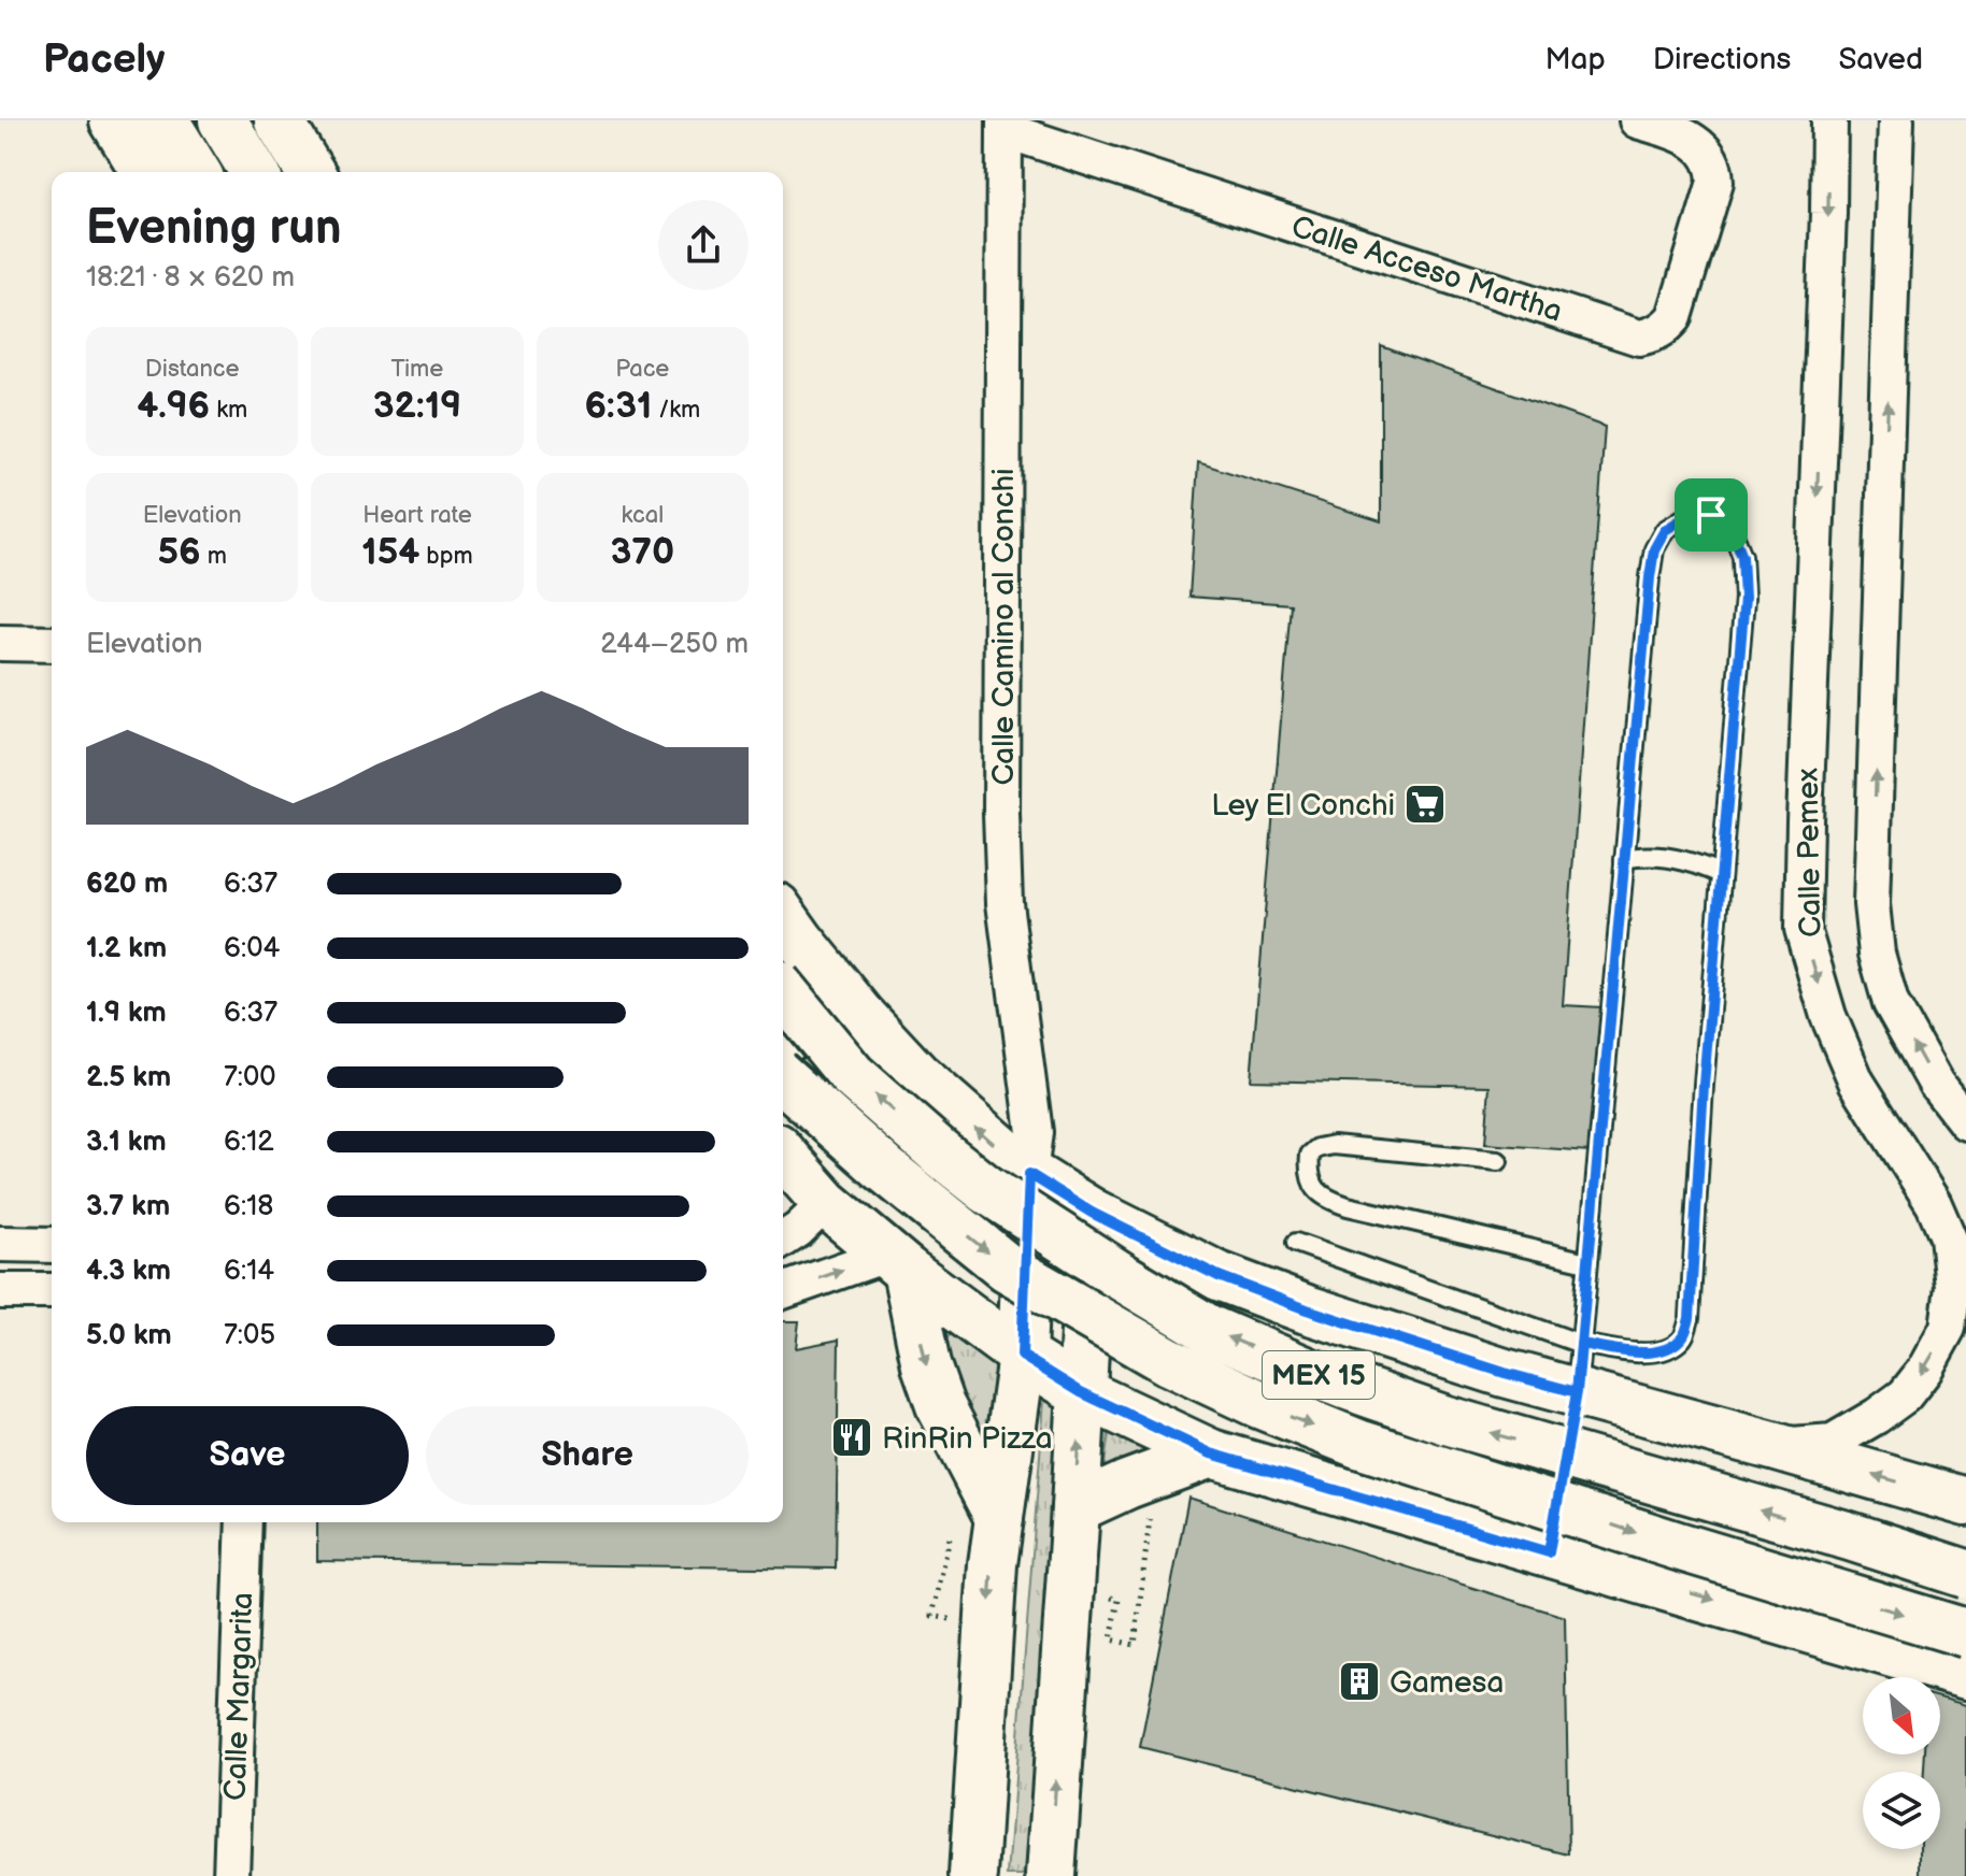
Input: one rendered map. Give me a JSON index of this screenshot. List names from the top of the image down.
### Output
{
  "streets": {
    "main road": ["MEX 15"],
    "street": [
      "Calle Acceso Martha",
      "Calle Camino al Conchi",
      "Calle Pemex",
      "Calle Margarita"
    ]
  },
  "crossings": [
    ["Calle Acceso Martha", "Calle Camino al Conchi"],
    ["Calle Camino al Conchi", "MEX 15"],
    ["Calle Pemex", "MEX 15"]
  ],
  "places": {
    "supermarket": ["Ley El Conchi"],
    "restaurant": ["RinRin Pizza"],
    "building": ["Gamesa"]
  },
  "north": "bottom right",
  "page": {
    "header": "Pacely",
    "nav": ["Map", "Directions", "Saved"],
    "heading": ["Evening run", "18:21 · 8 × 620 m"],
    "stats": [
      ["Distance", "4.96 km"],
      ["Time", "32:19"],
      ["Pace", "6:31 /km"],
      ["Elevation", "56 m"],
      ["Heart rate", "154 bpm"],
      ["kcal", "370"]
    ],
    "chart": ["Elevation", "244–250 m"],
    "list": [
      {
        "name": "620 m",
        "note": "6:37"
      },
      {
        "name": "1.2 km",
        "note": "6:04"
      },
      {
        "name": "1.9 km",
        "note": "6:37"
      },
      {
        "name": "2.5 km",
        "note": "7:00"
      },
      {
        "name": "3.1 km",
        "note": "6:12"
      },
      {
        "name": "3.7 km",
        "note": "6:18"
      },
      {
        "name": "4.3 km",
        "note": "6:14"
      },
      {
        "name": "5.0 km",
        "note": "7:05"
      }
    ],
    "buttons": ["Save", "Share"]
  }
}
